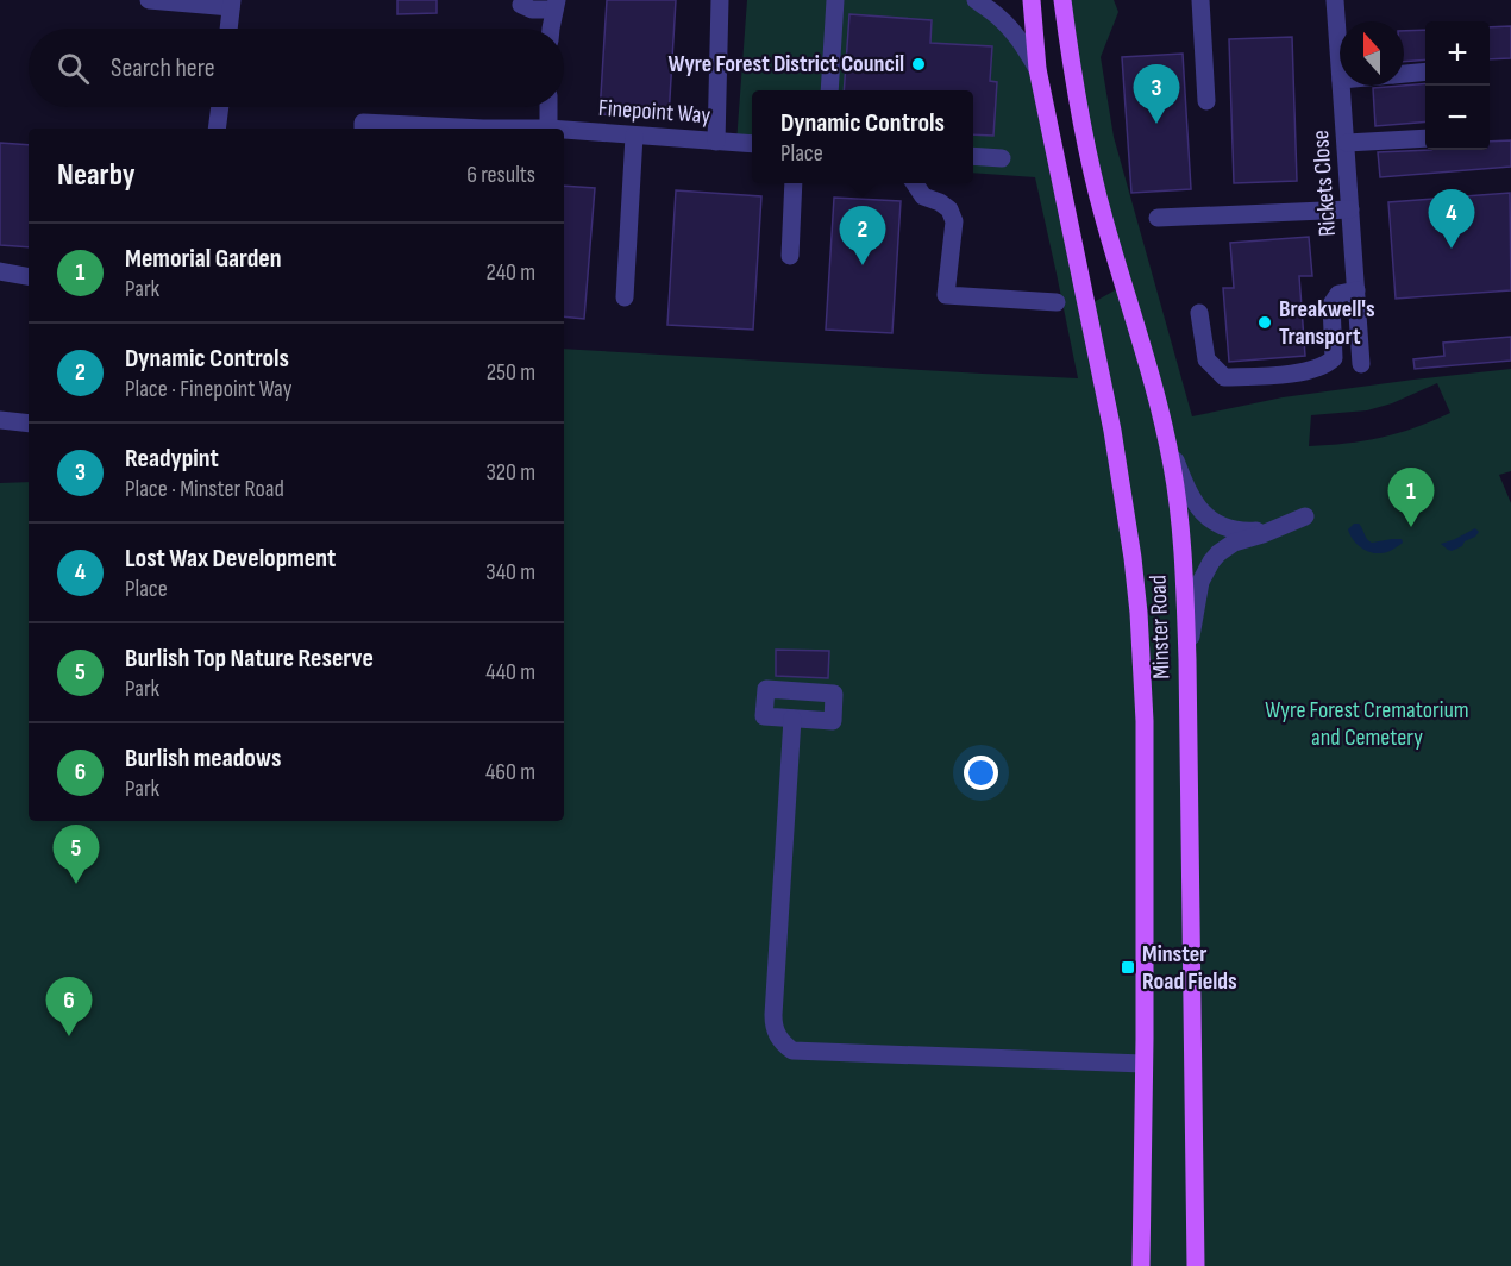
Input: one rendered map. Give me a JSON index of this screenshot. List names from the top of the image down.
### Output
{
  "streets": {
    "main road": ["Minster Road"],
    "street": ["Finepoint Way", "Rickets Close"]
  },
  "parks": ["Wyre Forest Crematorium and Cemetery"],
  "places": {
    "other": ["Wyre Forest District Council", "Breakwell's Transport"],
    "transit": ["Minster Road Fields"]
  },
  "north": "top",
  "page": {
    "map_buttons": ["+", "−"],
    "search": "Search here",
    "pins": [
      "3",
      "4",
      "2",
      "1",
      "5",
      "6"
    ],
    "popup": ["Dynamic Controls", "Place"],
    "heading": ["Nearby", "6 results"],
    "list": [
      {
        "mark": "1",
        "name": "Memorial Garden",
        "note": "Park",
        "value": "240 m"
      },
      {
        "mark": "2",
        "name": "Dynamic Controls",
        "note": "Place · Finepoint Way",
        "value": "250 m"
      },
      {
        "mark": "3",
        "name": "Readypint",
        "note": "Place · Minster Road",
        "value": "320 m"
      },
      {
        "mark": "4",
        "name": "Lost Wax Development",
        "note": "Place",
        "value": "340 m"
      },
      {
        "mark": "5",
        "name": "Burlish Top Nature Reserve",
        "note": "Park",
        "value": "440 m"
      },
      {
        "mark": "6",
        "name": "Burlish meadows",
        "note": "Park",
        "value": "460 m"
      }
    ]
  }
}
